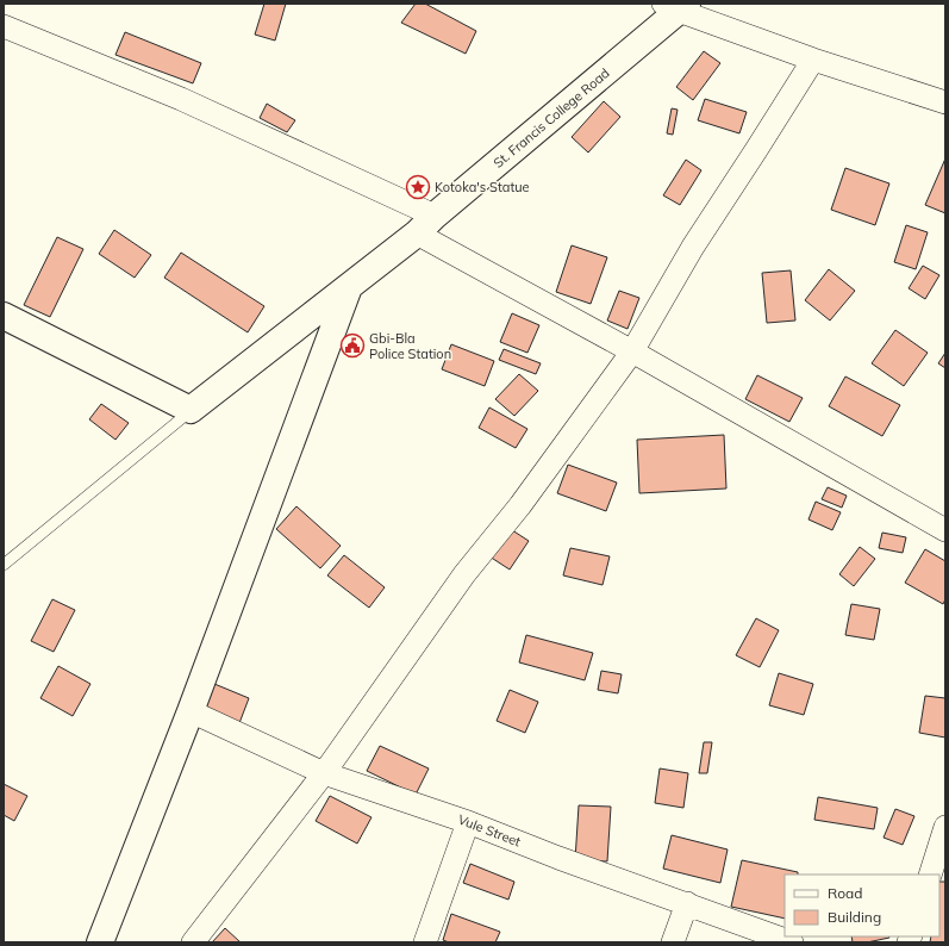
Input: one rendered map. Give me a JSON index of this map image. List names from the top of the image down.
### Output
{
  "streets": {
    "main road": ["St. Francis College Road"],
    "street": ["Vule Street"]
  },
  "places": {
    "place": ["Kotoka's Statue"],
    "public building": ["Gbi-Bla Police Station"]
  },
  "legend": ["Road", "Building"]
}
